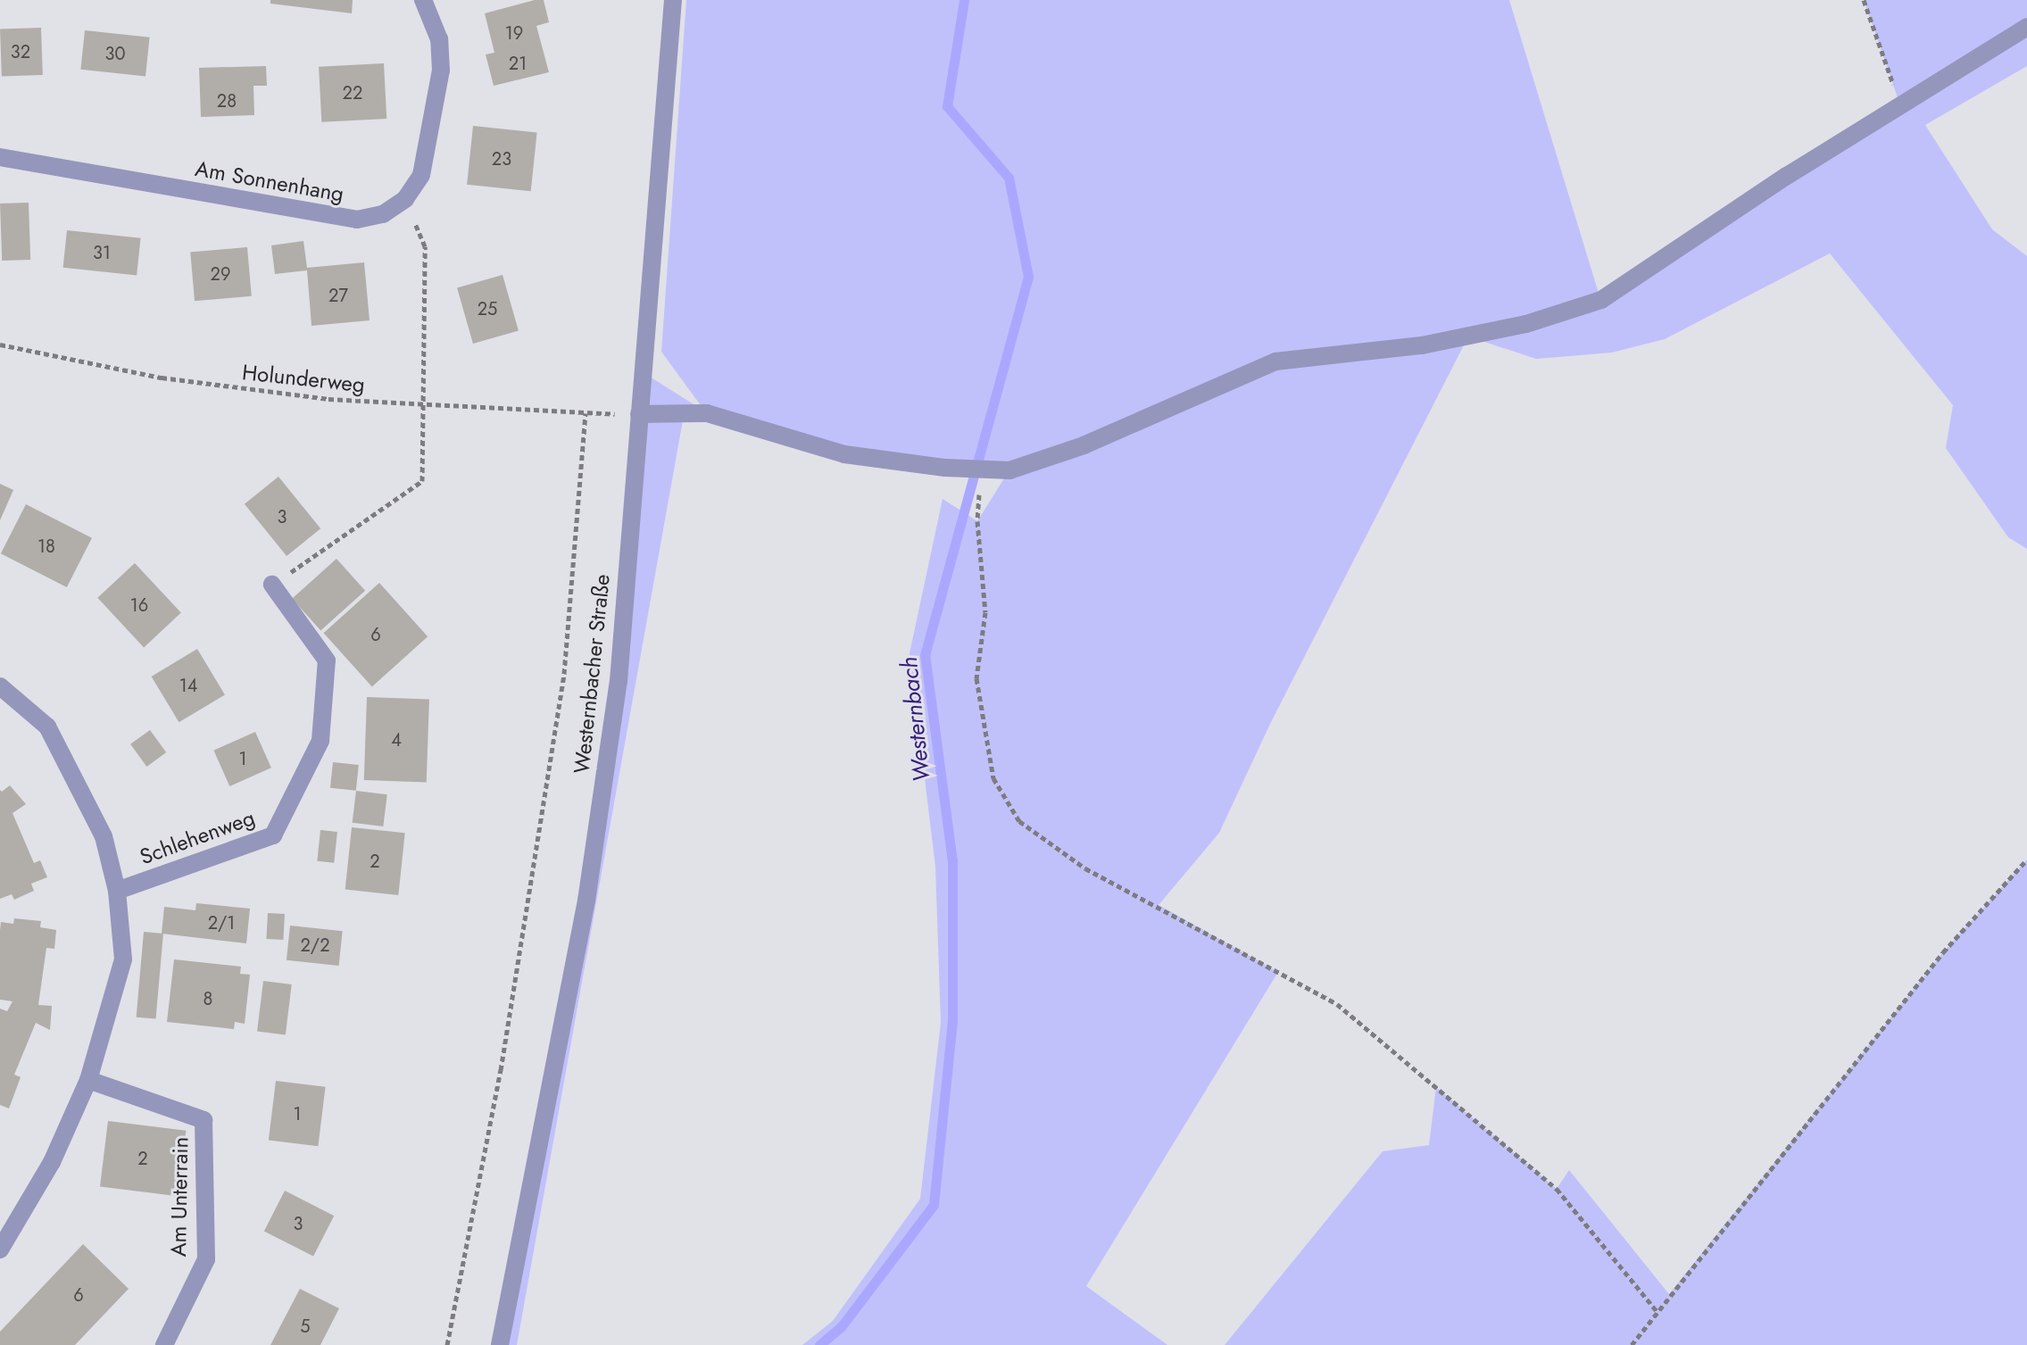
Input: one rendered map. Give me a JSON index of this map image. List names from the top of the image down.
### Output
{
  "streets": {
    "street": [
      "Am Sonnenhang",
      "Westernbacher Straße",
      "Schlehenweg",
      "Am Unterrain"
    ],
    "path": ["Holunderweg"]
  },
  "water": ["Westernbach"],
  "house_numbers": [
    "19",
    "32",
    "30",
    "21",
    "22",
    "28",
    "23",
    "31",
    "29",
    "27",
    "25",
    "3",
    "18",
    "16",
    "6",
    "14",
    "4",
    "1",
    "2",
    "2/1",
    "2/2",
    "8",
    "1",
    "2",
    "3",
    "6",
    "5"
  ]
}
